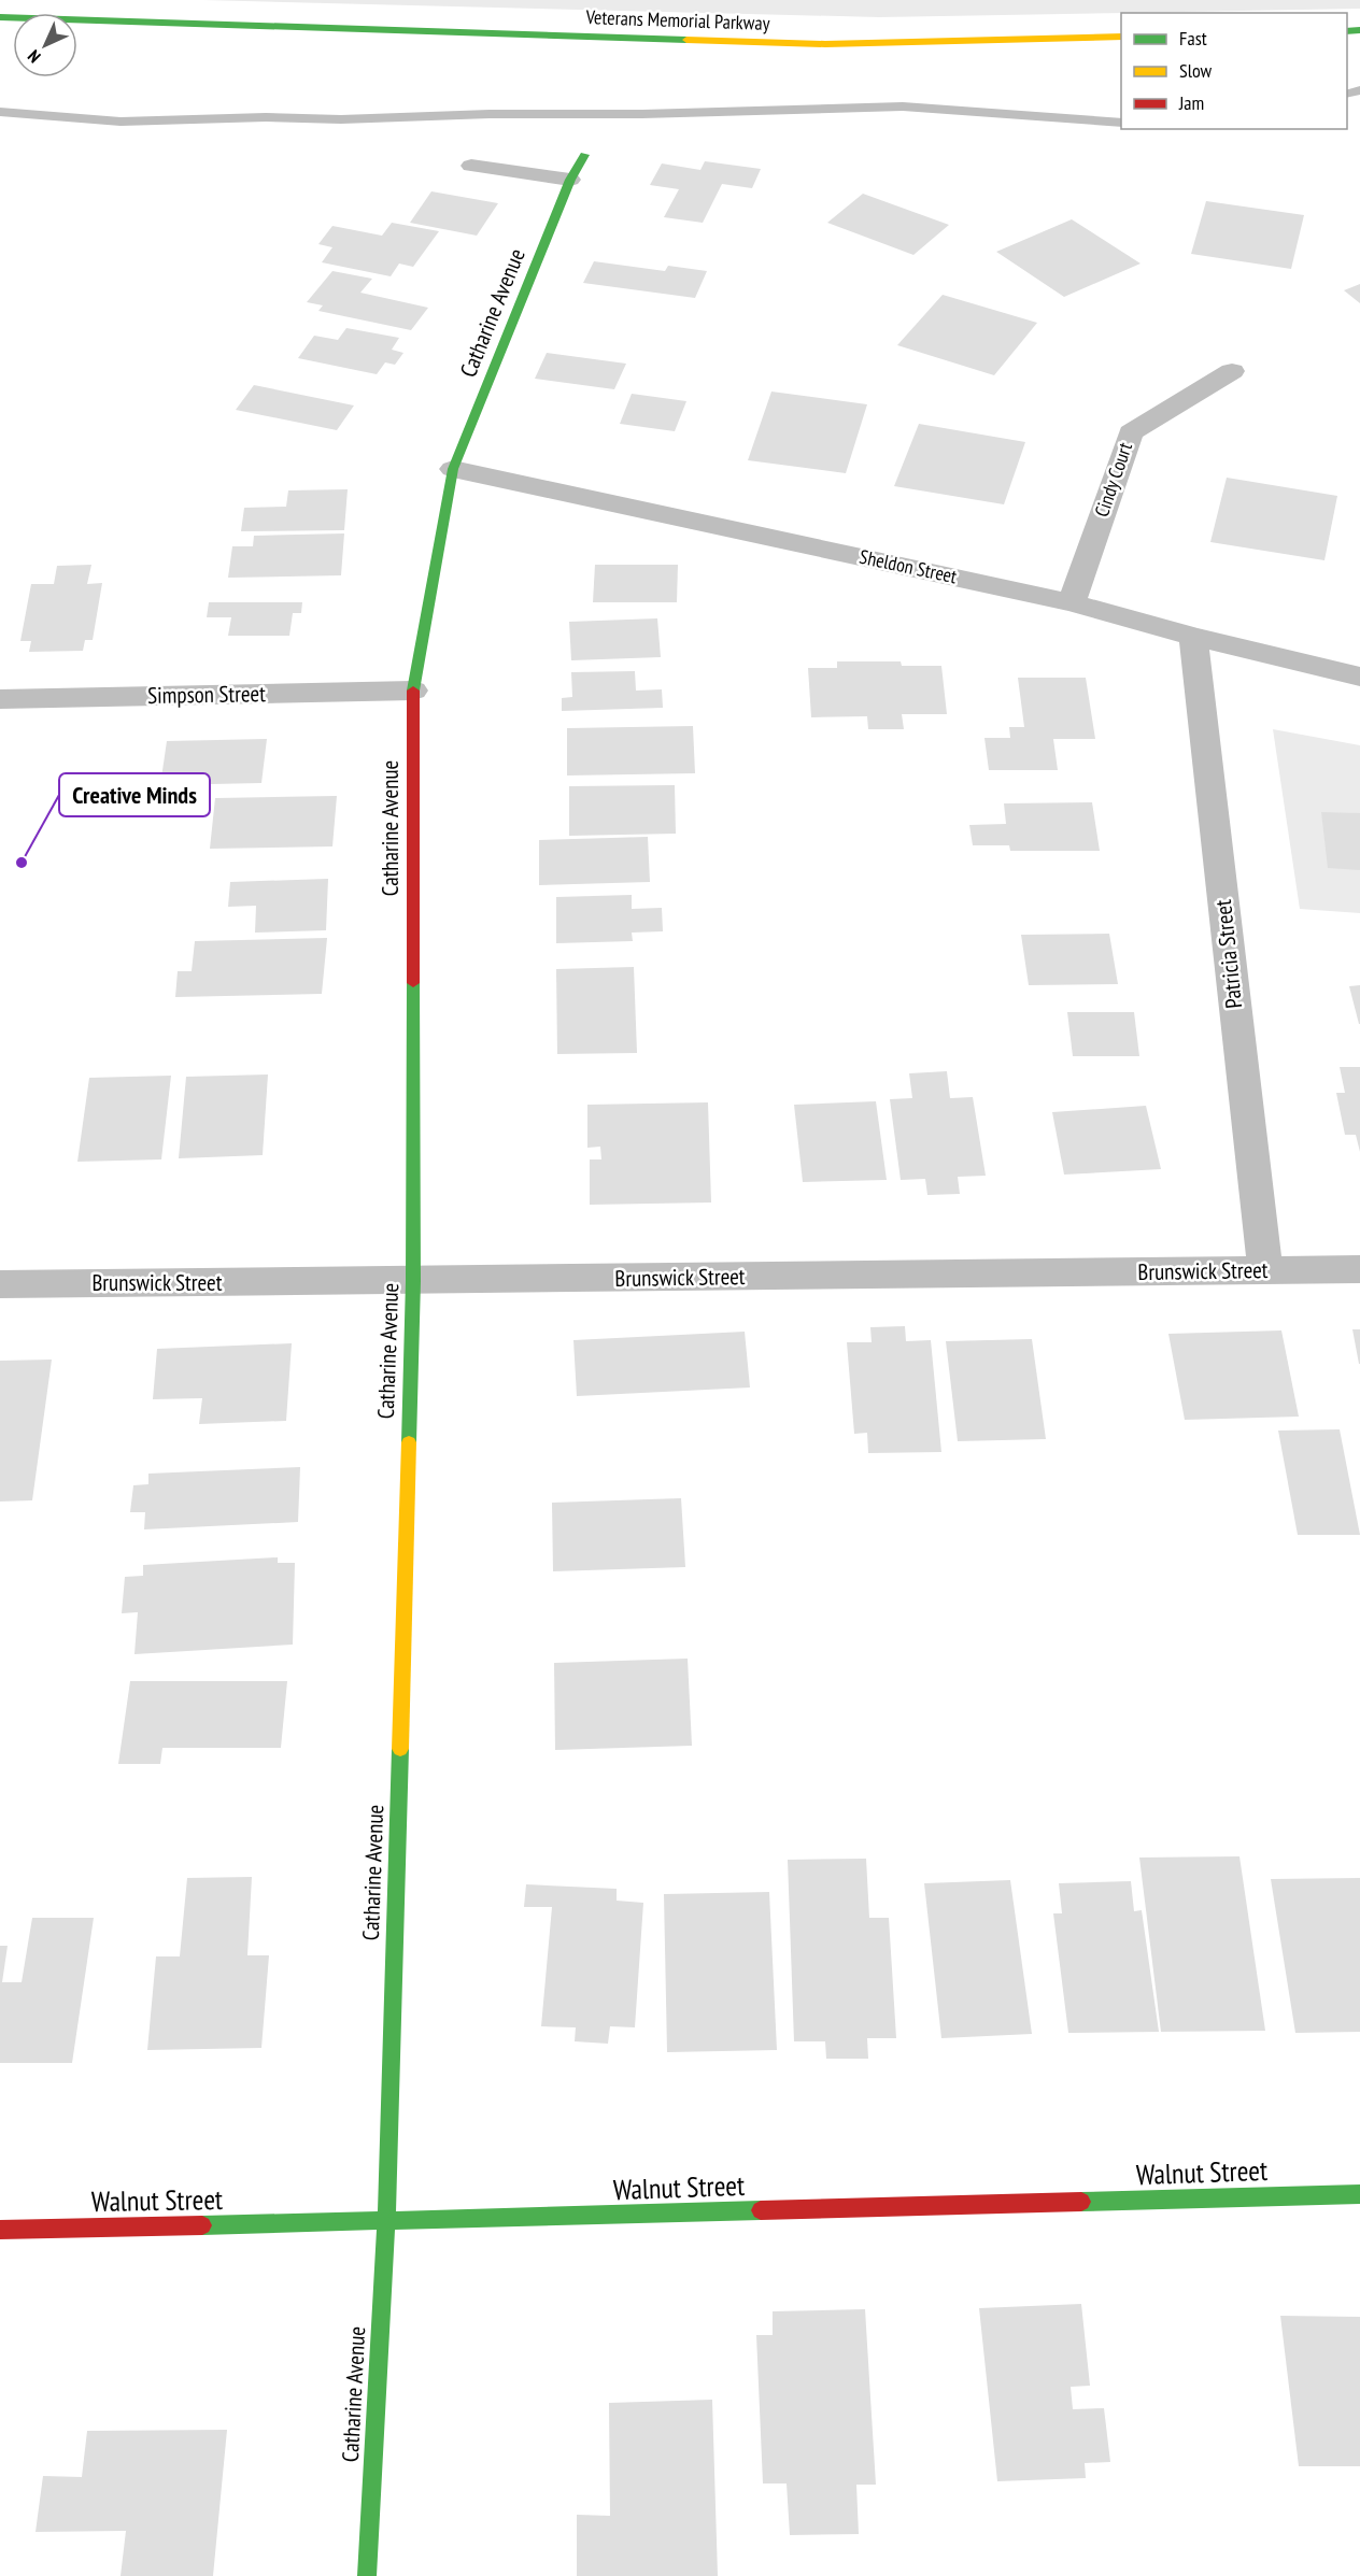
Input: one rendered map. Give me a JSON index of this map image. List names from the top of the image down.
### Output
{
  "streets": {
    "street": [
      "Veterans Memorial Parkway",
      "Catharine Avenue",
      "Cindy Court",
      "Sheldon Street",
      "Simpson Street",
      "Patricia Street",
      "Brunswick Street",
      "Walnut Street"
    ]
  },
  "crossings": [
    ["Catharine Avenue", "Sheldon Street"],
    ["Catharine Avenue", "Simpson Street"],
    ["Catharine Avenue", "Brunswick Street"],
    ["Catharine Avenue", "Walnut Street"],
    ["Cindy Court", "Sheldon Street"],
    ["Sheldon Street", "Patricia Street"],
    ["Patricia Street", "Brunswick Street"]
  ],
  "places": ["Creative Minds"],
  "legend": ["Fast", "Slow", "Jam"],
  "north": "bottom left"
}
